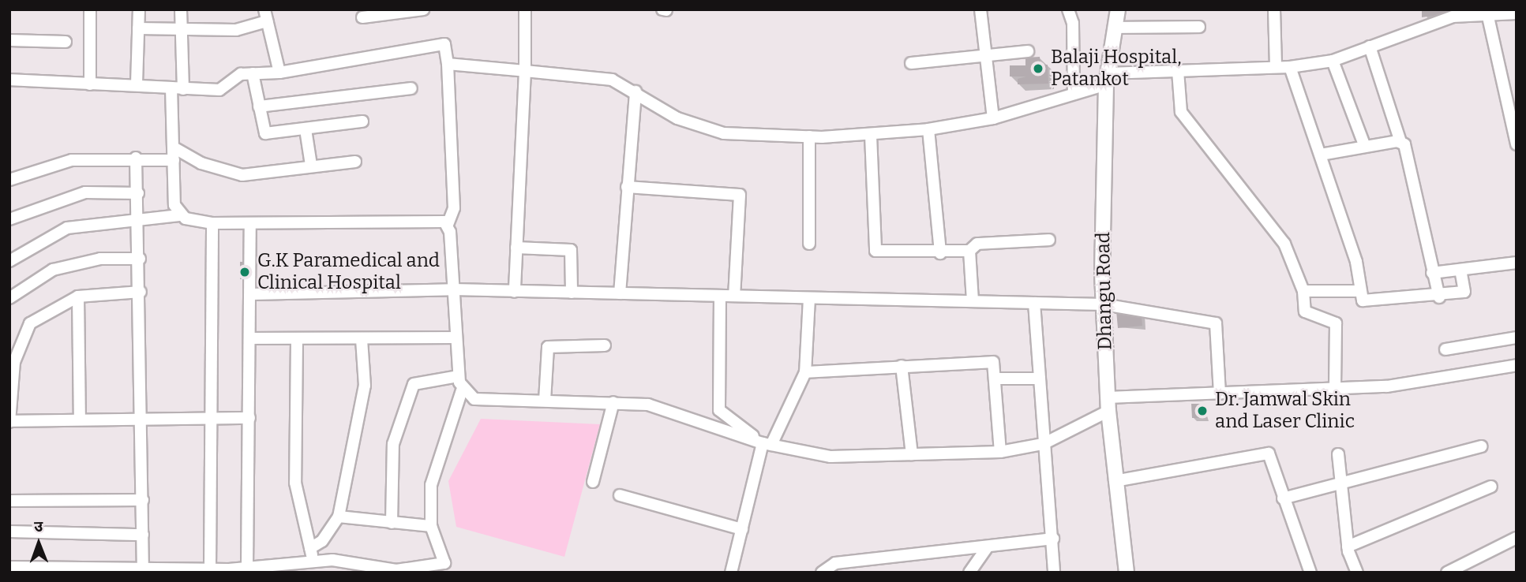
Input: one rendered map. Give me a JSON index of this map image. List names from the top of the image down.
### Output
{
  "streets": {
    "street": ["Dhangu Road"]
  },
  "places": ["Balaji Hospital, Patankot", "G.K Paramedical and Clinical Hospital", "Dr. Jamwal Skin and Laser Clinic"],
  "north": "top"
}
